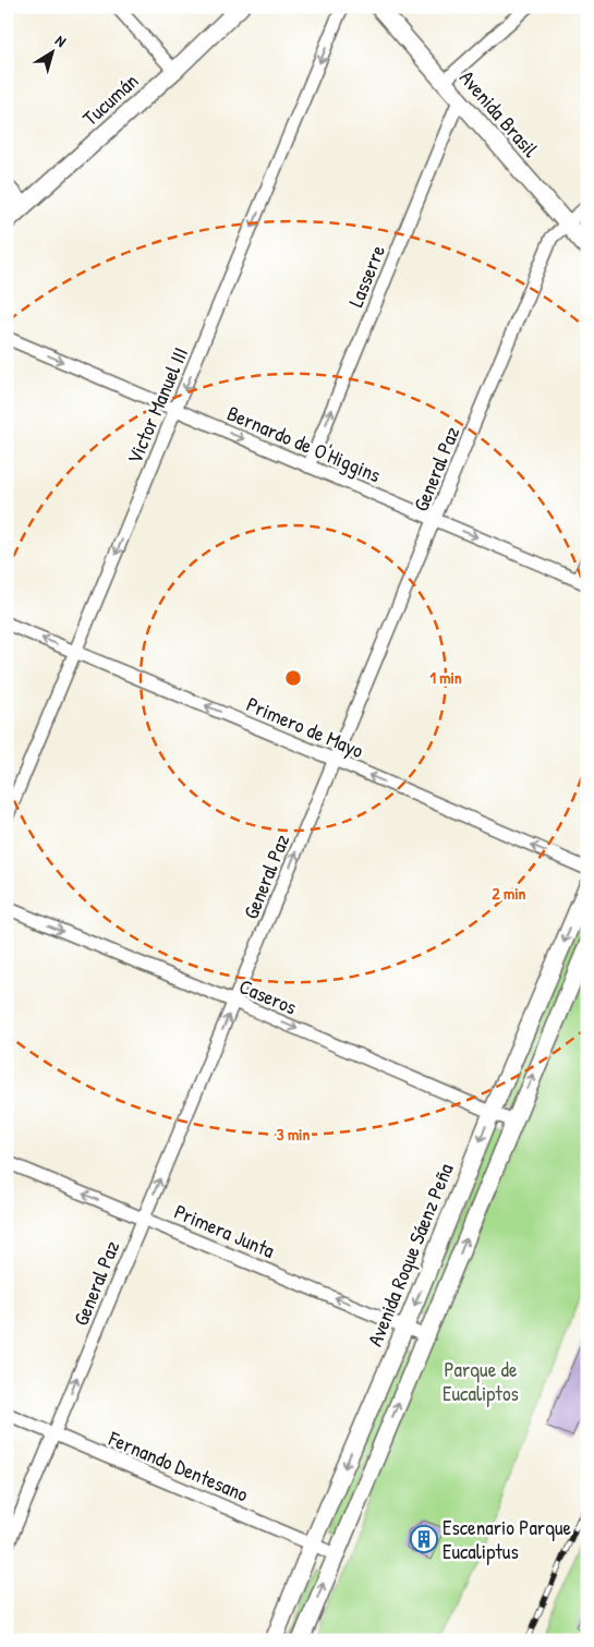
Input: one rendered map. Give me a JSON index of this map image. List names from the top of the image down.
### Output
{
  "streets": {
    "street": [
      "Tucumán",
      "Avenida Brasil",
      "Lasserre",
      "Victor Manuel III",
      "Bernardo de O'Higgins",
      "General Paz",
      "Primero de Mayo",
      "Caseros",
      "Primera Junta",
      "Avenida Roque Sáenz Peña",
      "Fernando Dentesano"
    ]
  },
  "crossings": [
    ["Avenida Brasil", "Lasserre"],
    ["Avenida Brasil", "General Paz"],
    ["Lasserre", "Bernardo de O'Higgins"],
    ["Victor Manuel III", "Bernardo de O'Higgins"],
    ["Victor Manuel III", "Primero de Mayo"],
    ["Bernardo de O'Higgins", "General Paz"],
    ["General Paz", "Primero de Mayo"],
    ["General Paz", "Caseros"],
    ["General Paz", "Primera Junta"],
    ["General Paz", "Fernando Dentesano"],
    ["Caseros", "Avenida Roque Sáenz Peña"],
    ["Primera Junta", "Avenida Roque Sáenz Peña"],
    ["Avenida Roque Sáenz Peña", "Fernando Dentesano"]
  ],
  "one_way": [
    "Lasserre",
    "Victor Manuel III",
    "Bernardo de O'Higgins",
    "General Paz",
    "Primero de Mayo",
    "Caseros",
    "Primera Junta"
  ],
  "parks": ["Parque de Eucaliptos"],
  "places": {
    "building": ["Escenario Parque Eucaliptus"]
  },
  "north": "top right",
  "rings": ["1 min", "2 min", "3 min"]
}
